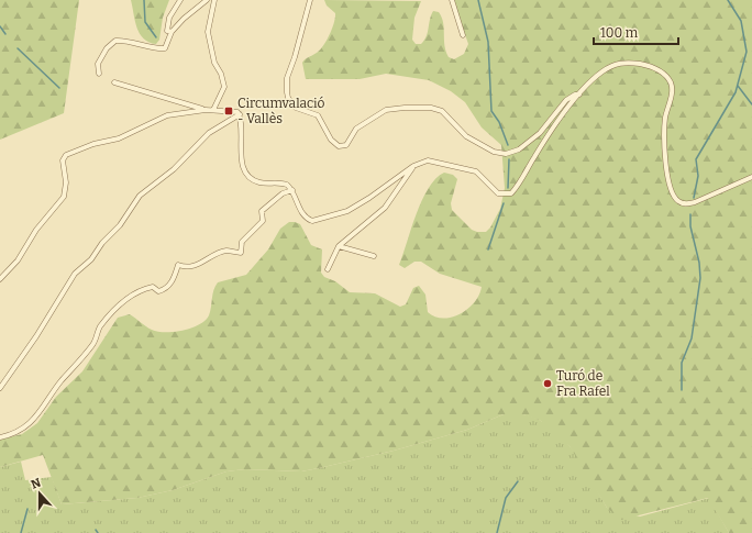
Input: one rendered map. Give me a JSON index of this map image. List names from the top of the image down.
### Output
{
  "places": {
    "transit": ["Circumvalació - Vallès"],
    "other": ["Turó de Fra Rafel"]
  },
  "scale_bar": "100 m",
  "north": "top"
}
